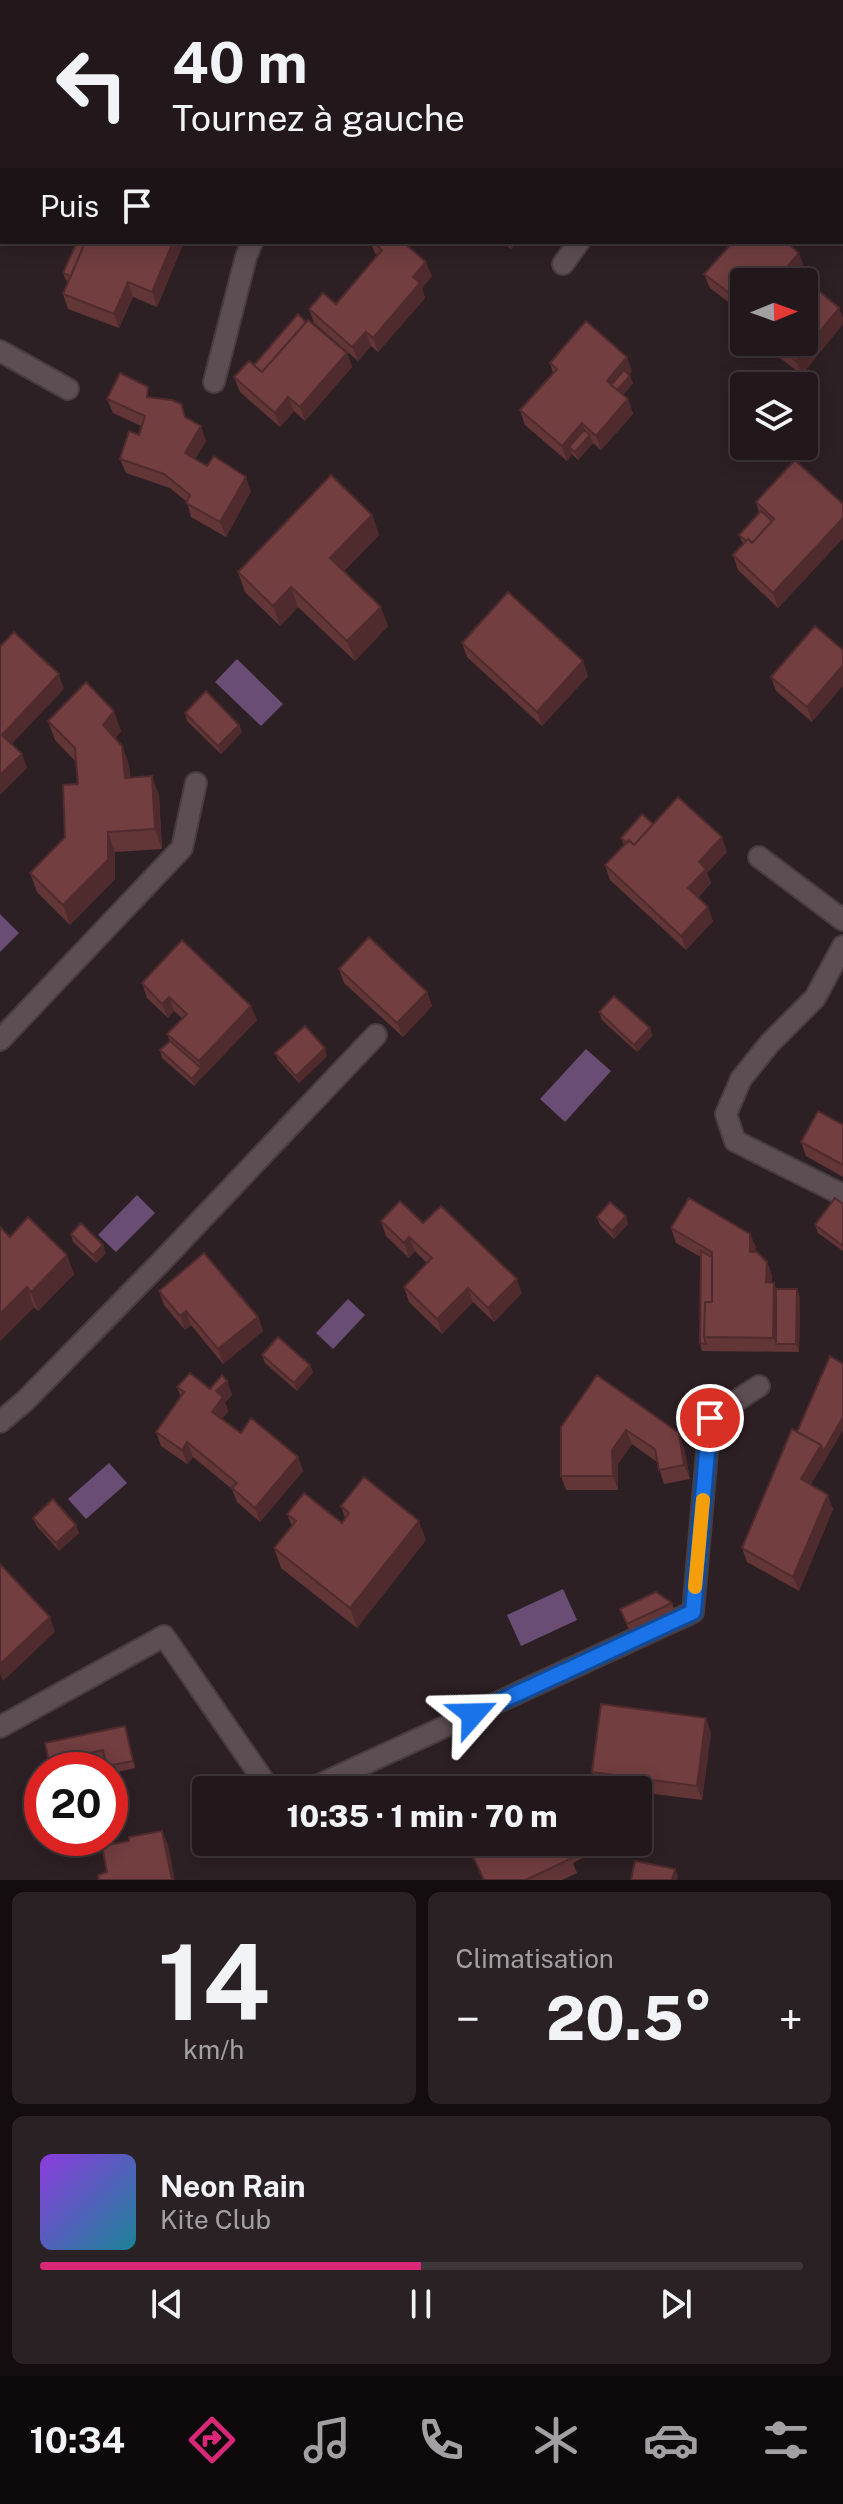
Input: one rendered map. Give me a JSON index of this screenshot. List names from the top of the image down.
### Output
{
  "north": "right",
  "page": {
    "turn": ["40 m", "Tournez à gauche"],
    "then": "Puis",
    "limit": "20",
    "trip": "10:35 · 1 min · 70 m",
    "tile": [
      ["14", "km/h"],
      "Climatisation"
    ],
    "heat": ["−", "20.5°", "+"],
    "song": ["Neon Rain", "Kite Club"],
    "tabs": "10:34"
  }
}
